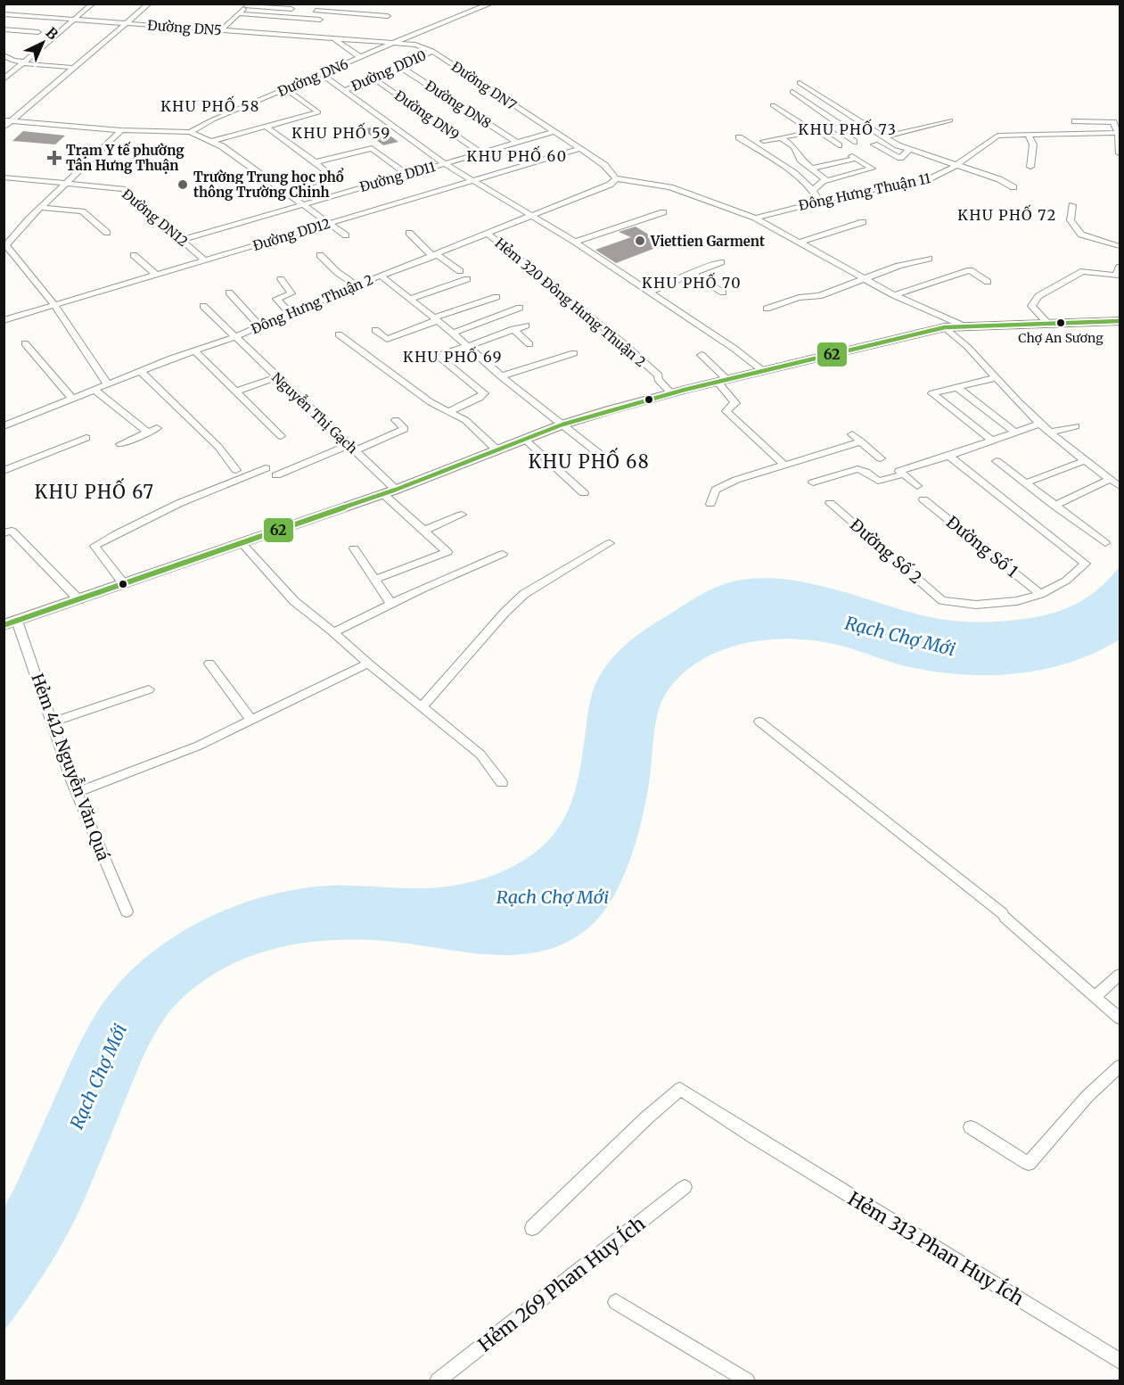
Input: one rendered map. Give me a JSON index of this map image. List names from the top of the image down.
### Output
{
  "streets": {
    "street": [
      "Đường DN5",
      "Đường DD10",
      "Đường DN6",
      "Đường DN7",
      "Đường DN8",
      "Đường DN9",
      "Đường DD11",
      "Đông Hưng Thuận 11",
      "Đường DN12",
      "Đường DD12",
      "Hẻm 320 Đông Hưng Thuận 2",
      "Đông Hưng Thuận 2",
      "Nguyễn Thị Gạch",
      "Đường Số 1",
      "Đường Số 2",
      "Hẻm 412 Nguyễn Văn Quá",
      "Hẻm 313 Phan Huy Ích",
      "Hẻm 269 Phan Huy Ích"
    ]
  },
  "crossings": [
    ["Đường DN5", "Đường DN6"],
    ["Đường DN5", "Đường DN7"],
    ["Đường DD10", "Đường DN7"],
    ["Đường DD10", "Đường DN8"],
    ["Đường DD10", "Đường DN9"],
    ["Đường DN6", "Đường DN7"],
    ["Đường DN7", "Đường DD11"],
    ["Đường DN7", "Đường DD12"],
    ["Đường DN7", "Đông Hưng Thuận 2"],
    ["Đường DN8", "Đường DD11"],
    ["Đường DN9", "Đường DD11"],
    ["Đường DD11", "Đường DN12"],
    ["Đường DN12", "Đường DD12"],
    ["Hẻm 320 Đông Hưng Thuận 2", "Đông Hưng Thuận 2"],
    ["Đông Hưng Thuận 2", "Nguyễn Thị Gạch"],
    ["Đường Số 1", "Đường Số 2"]
  ],
  "districts": [
    "KHU PHỐ 58",
    "KHU PHỐ 73",
    "KHU PHỐ 59",
    "KHU PHỐ 60",
    "KHU PHỐ 72",
    "KHU PHỐ 70",
    "KHU PHỐ 69",
    "KHU PHỐ 68",
    "KHU PHỐ 67"
  ],
  "water": ["Rạch Chợ Mới"],
  "places": {
    "health": ["Trạm Y tế phường Tân Hưng Thuận"],
    "other": ["Trường Trung học phổ thông Trường Chinh", "Viettien Garment", "Chợ An Sương"]
  },
  "lines": ["transit line 62"],
  "north": "top right"
}
